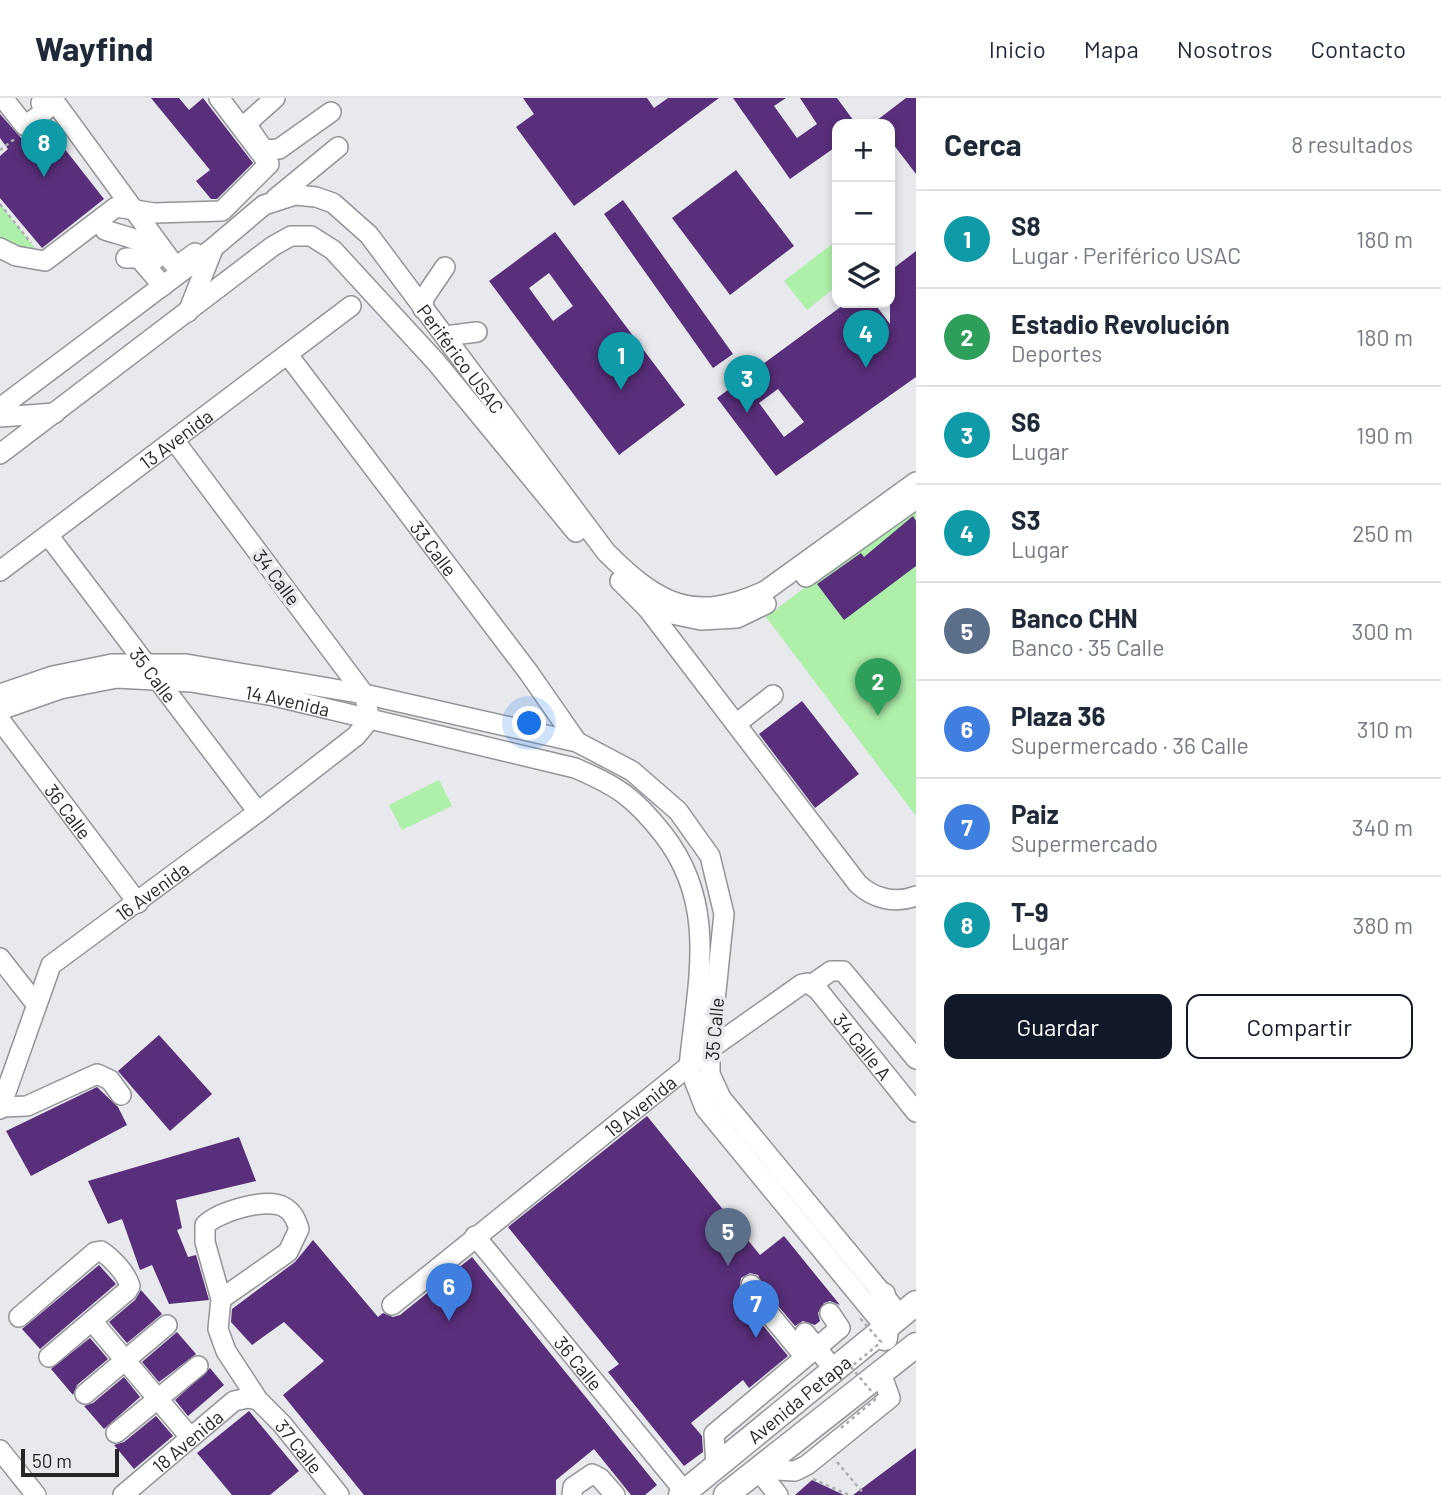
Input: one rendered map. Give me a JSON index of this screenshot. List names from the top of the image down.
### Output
{
  "streets": {
    "main road": ["Avenida Petapa"],
    "street": [
      "Periférico USAC",
      "13 Avenida",
      "33 Calle",
      "34 Calle",
      "35 Calle",
      "14 Avenida",
      "36 Calle",
      "16 Avenida",
      "34 Calle A",
      "19 Avenida",
      "18 Avenida",
      "37 Calle"
    ]
  },
  "crossings": [
    ["13 Avenida", "33 Calle"],
    ["13 Avenida", "34 Calle"],
    ["13 Avenida", "35 Calle"],
    ["33 Calle", "35 Calle"],
    ["33 Calle", "14 Avenida"],
    ["34 Calle", "14 Avenida"],
    ["34 Calle", "16 Avenida"],
    ["35 Calle", "14 Avenida"],
    ["35 Calle", "16 Avenida"],
    ["35 Calle", "19 Avenida"],
    ["35 Calle", "Avenida Petapa"],
    ["14 Avenida", "16 Avenida"],
    ["36 Calle", "16 Avenida"],
    ["36 Calle", "19 Avenida"],
    ["36 Calle", "Avenida Petapa"],
    ["34 Calle A", "19 Avenida"],
    ["18 Avenida", "37 Calle"]
  ],
  "scale_bar": "50 m",
  "page": {
    "header": "Wayfind",
    "nav": [
      "Inicio",
      "Mapa",
      "Nosotros",
      "Contacto"
    ],
    "heading": ["Cerca", "8 resultados"],
    "map_buttons": ["+", "−"],
    "pins": [
      "8",
      "4",
      "1",
      "3",
      "2",
      "5",
      "6",
      "7"
    ],
    "list": [
      {
        "mark": "1",
        "name": "S8",
        "note": "Lugar · Periférico USAC",
        "value": "180 m"
      },
      {
        "mark": "2",
        "name": "Estadio Revolución",
        "note": "Deportes",
        "value": "180 m"
      },
      {
        "mark": "3",
        "name": "S6",
        "note": "Lugar",
        "value": "190 m"
      },
      {
        "mark": "4",
        "name": "S3",
        "note": "Lugar",
        "value": "250 m"
      },
      {
        "mark": "5",
        "name": "Banco CHN",
        "note": "Banco · 35 Calle",
        "value": "300 m"
      },
      {
        "mark": "6",
        "name": "Plaza 36",
        "note": "Supermercado · 36 Calle",
        "value": "310 m"
      },
      {
        "mark": "7",
        "name": "Paiz",
        "note": "Supermercado",
        "value": "340 m"
      },
      {
        "mark": "8",
        "name": "T-9",
        "note": "Lugar",
        "value": "380 m"
      }
    ],
    "buttons": ["Guardar", "Compartir"],
    "scale": "50 m"
  }
}
